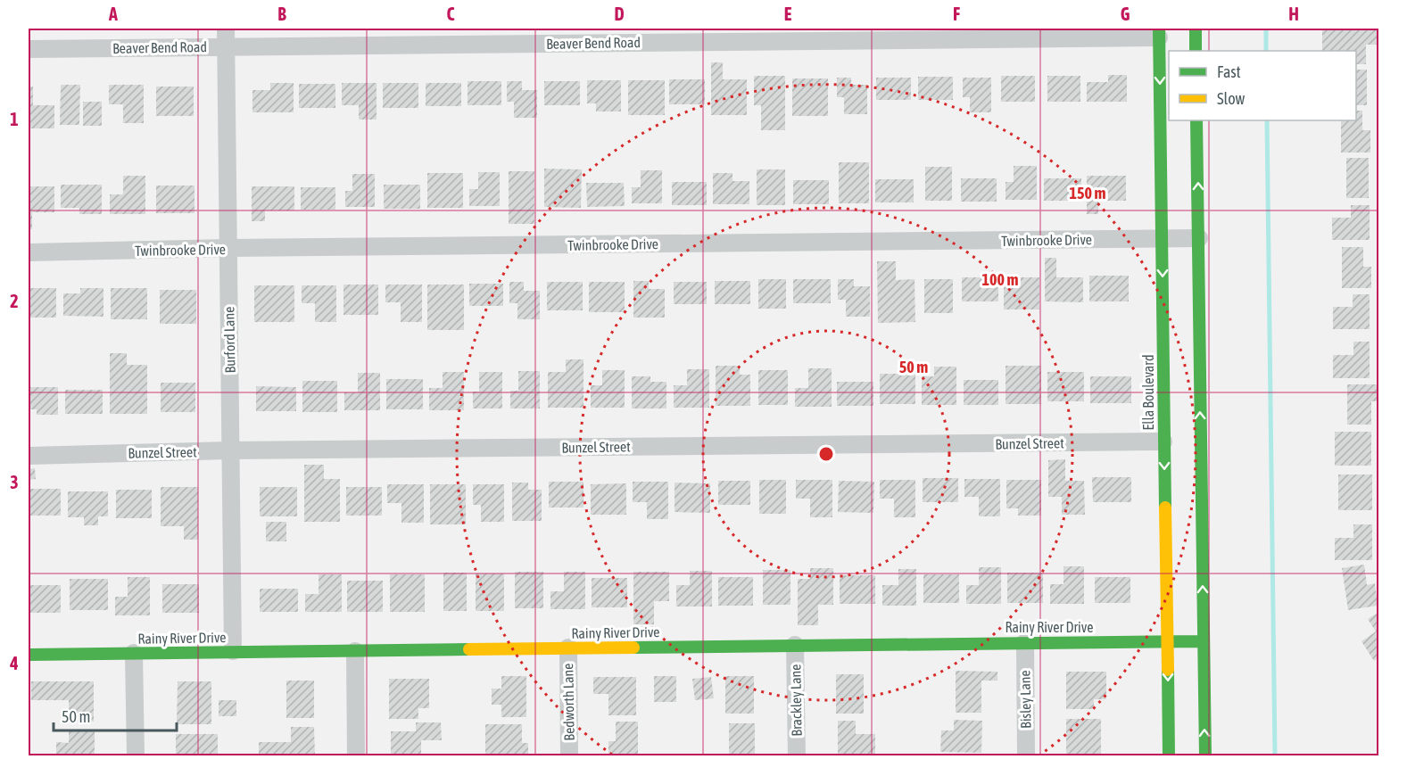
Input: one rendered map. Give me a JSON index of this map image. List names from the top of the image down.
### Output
{
  "streets": {
    "main road": ["Ella Boulevard", "Rainy River Drive"],
    "street": [
      "Beaver Bend Road",
      "Twinbrooke Drive",
      "Burford Lane",
      "Bunzel Street",
      "Bisley Lane",
      "Brackley Lane",
      "Bedworth Lane"
    ]
  },
  "crossings": [
    ["Beaver Bend Road", "Burford Lane"],
    ["Beaver Bend Road", "Ella Boulevard"],
    ["Twinbrooke Drive", "Burford Lane"],
    ["Twinbrooke Drive", "Ella Boulevard"],
    ["Burford Lane", "Bunzel Street"],
    ["Burford Lane", "Rainy River Drive"],
    ["Ella Boulevard", "Bunzel Street"],
    ["Ella Boulevard", "Rainy River Drive"],
    ["Rainy River Drive", "Bisley Lane"],
    ["Rainy River Drive", "Brackley Lane"],
    ["Rainy River Drive", "Bedworth Lane"]
  ],
  "legend": ["Fast", "Slow"],
  "scale_bar": "50 m",
  "grid": {
    "columns": [
      "A",
      "B",
      "C",
      "D",
      "E",
      "F",
      "G",
      "H"
    ],
    "rows": [
      "1",
      "2",
      "3",
      "4"
    ]
  },
  "rings": ["150 m", "100 m", "50 m"]
}
